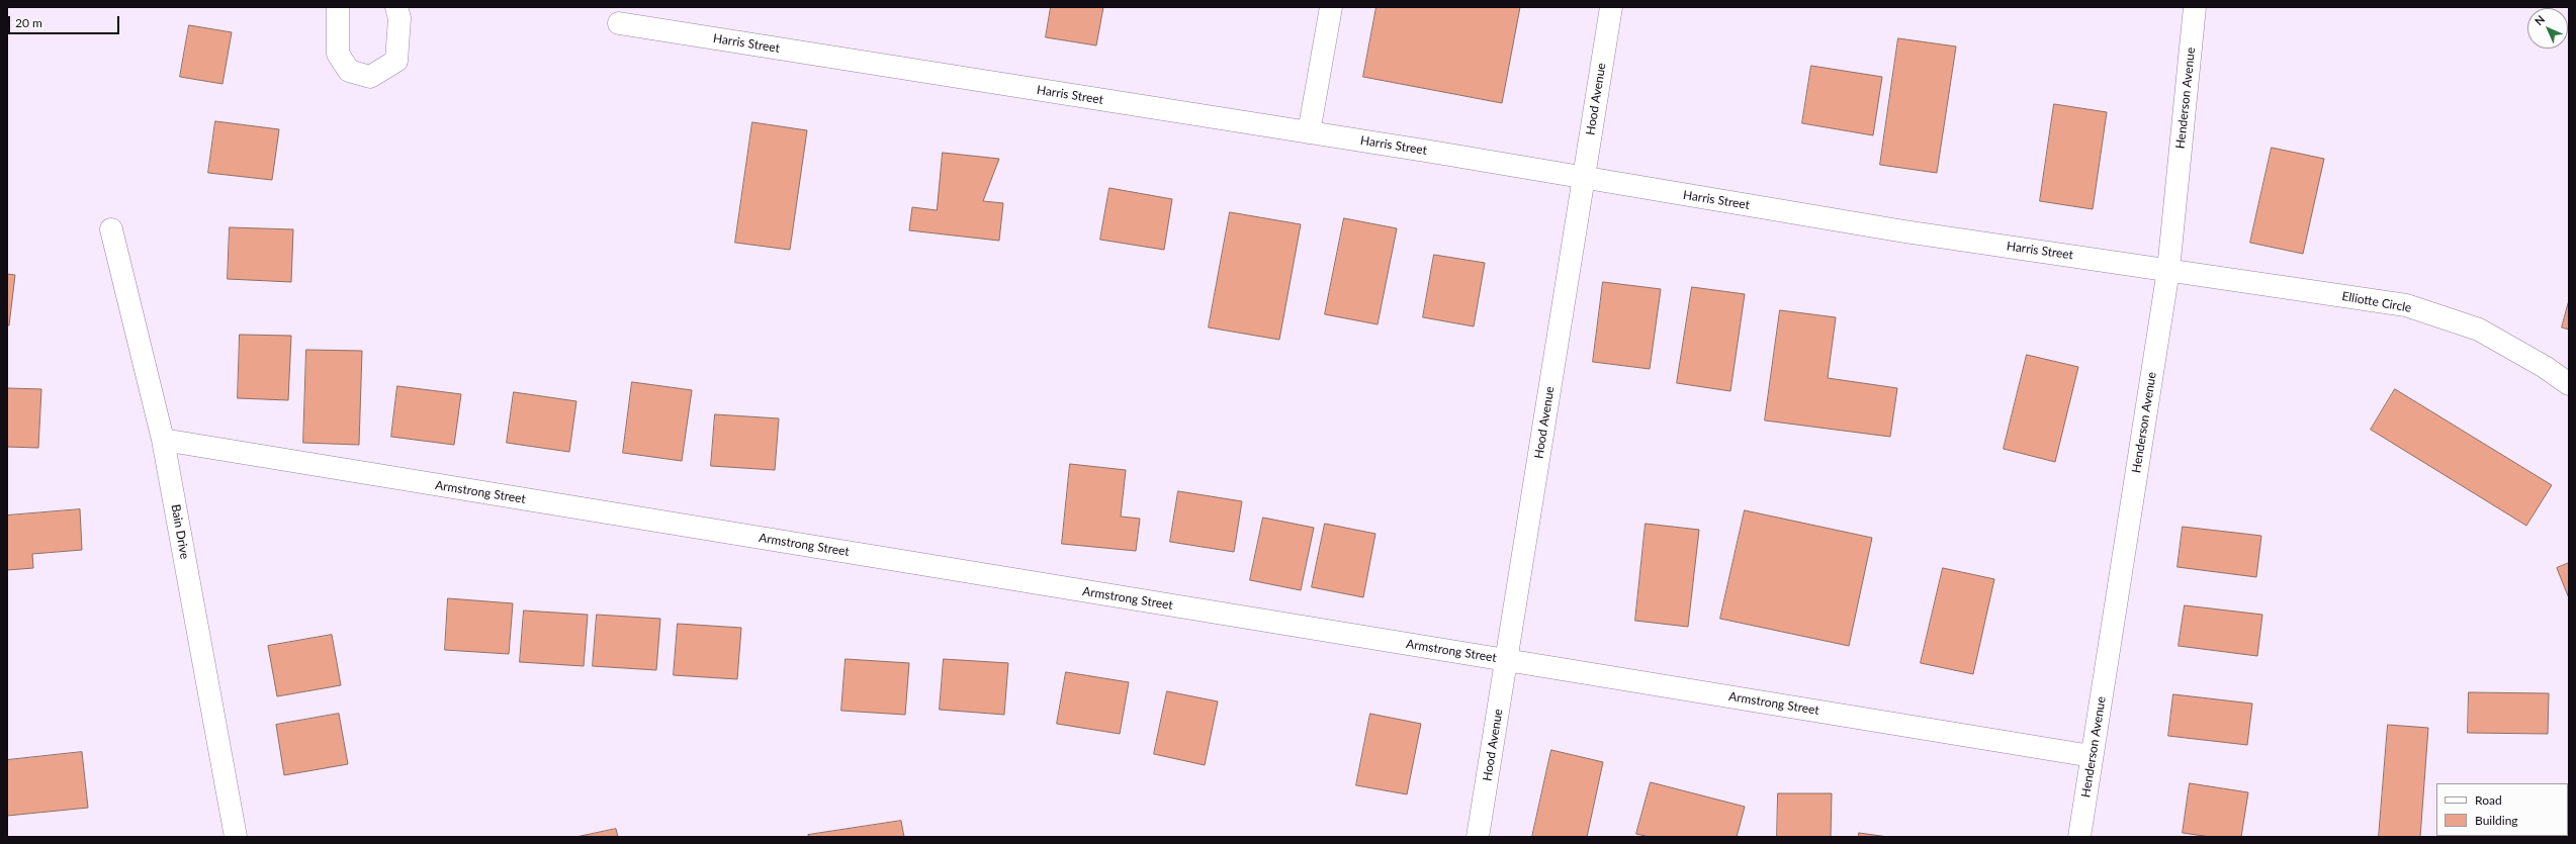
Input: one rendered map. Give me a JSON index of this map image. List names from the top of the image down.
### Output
{
  "streets": {
    "street": [
      "Harris Street",
      "Henderson Avenue",
      "Hood Avenue",
      "Elliotte Circle",
      "Armstrong Street",
      "Bain Drive"
    ]
  },
  "crossings": [
    ["Harris Street", "Henderson Avenue"],
    ["Harris Street", "Hood Avenue"],
    ["Harris Street", "Elliotte Circle"],
    ["Henderson Avenue", "Elliotte Circle"],
    ["Henderson Avenue", "Armstrong Street"],
    ["Hood Avenue", "Armstrong Street"],
    ["Armstrong Street", "Bain Drive"]
  ],
  "legend": ["Road", "Building"],
  "scale_bar": "20 m",
  "north": "top left"
}
